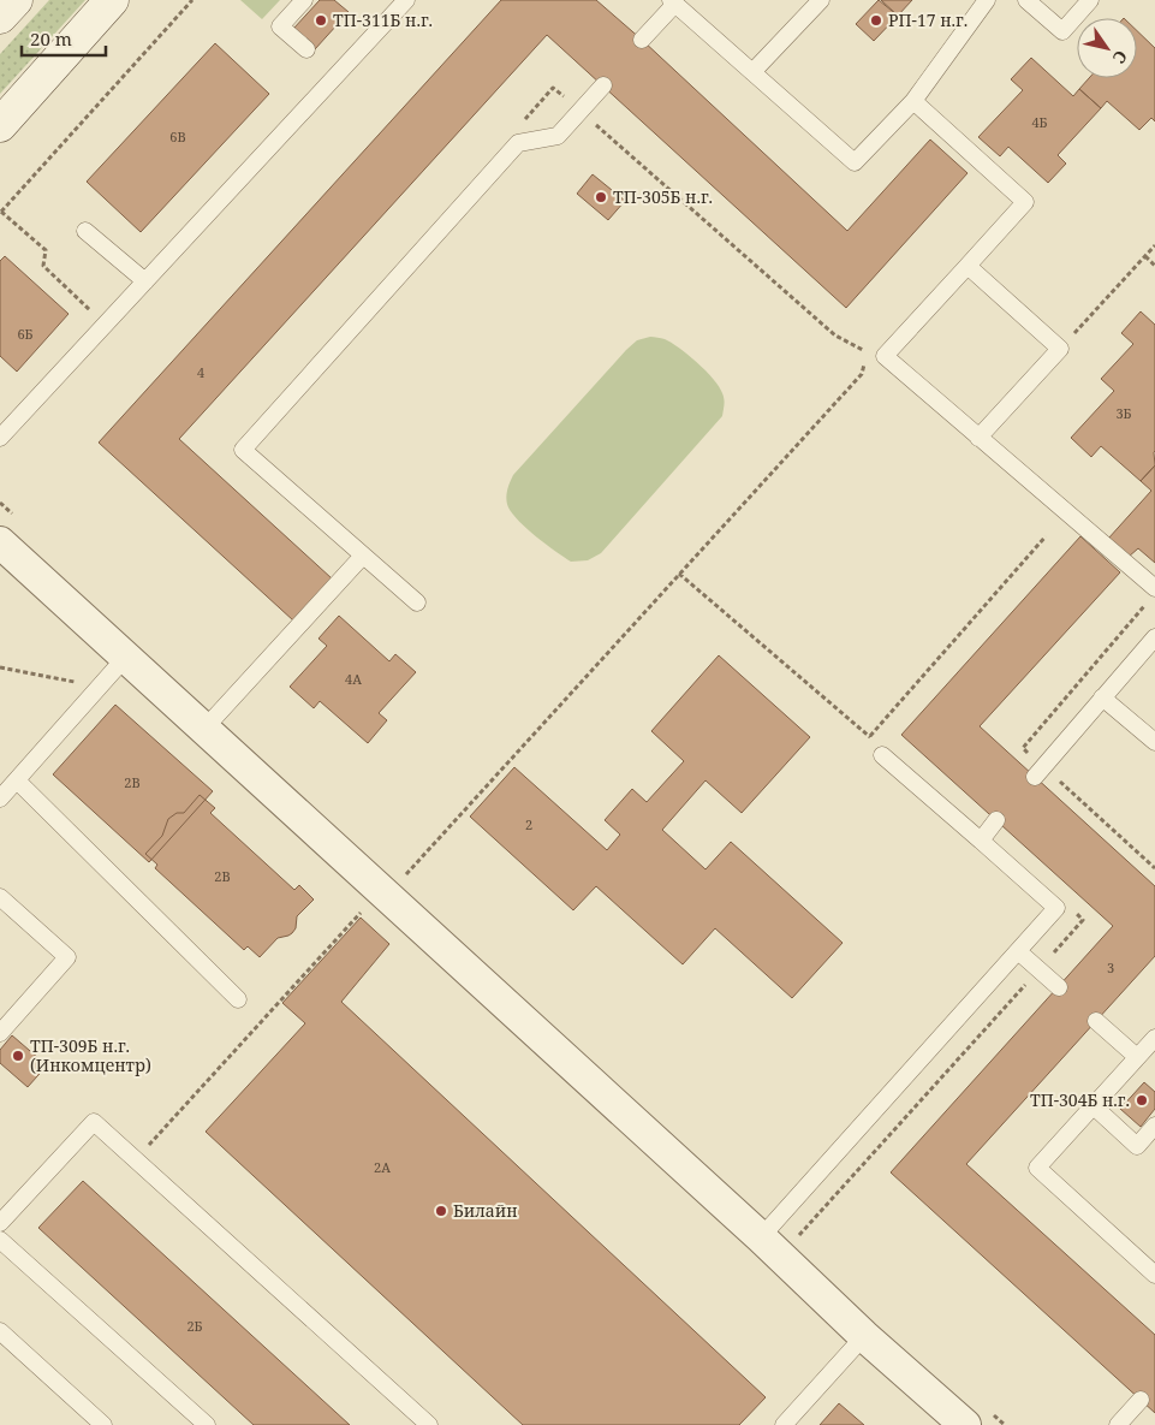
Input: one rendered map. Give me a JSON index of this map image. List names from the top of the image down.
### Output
{
  "places": [
    "ТП-311Б н.г.",
    "РП-17 н.г.",
    "ТП-305Б н.г.",
    "ТП-309Б н.г. (Инкомцентр)",
    "ТП-304Б н.г.",
    "Билайн"
  ],
  "house_numbers": [
    "4Б",
    "6В",
    "6Б",
    "4",
    "3Б",
    "4А",
    "2В",
    "2",
    "2В",
    "3",
    "2А",
    "2Б"
  ],
  "scale_bar": "20 m",
  "north": "bottom right"
}
